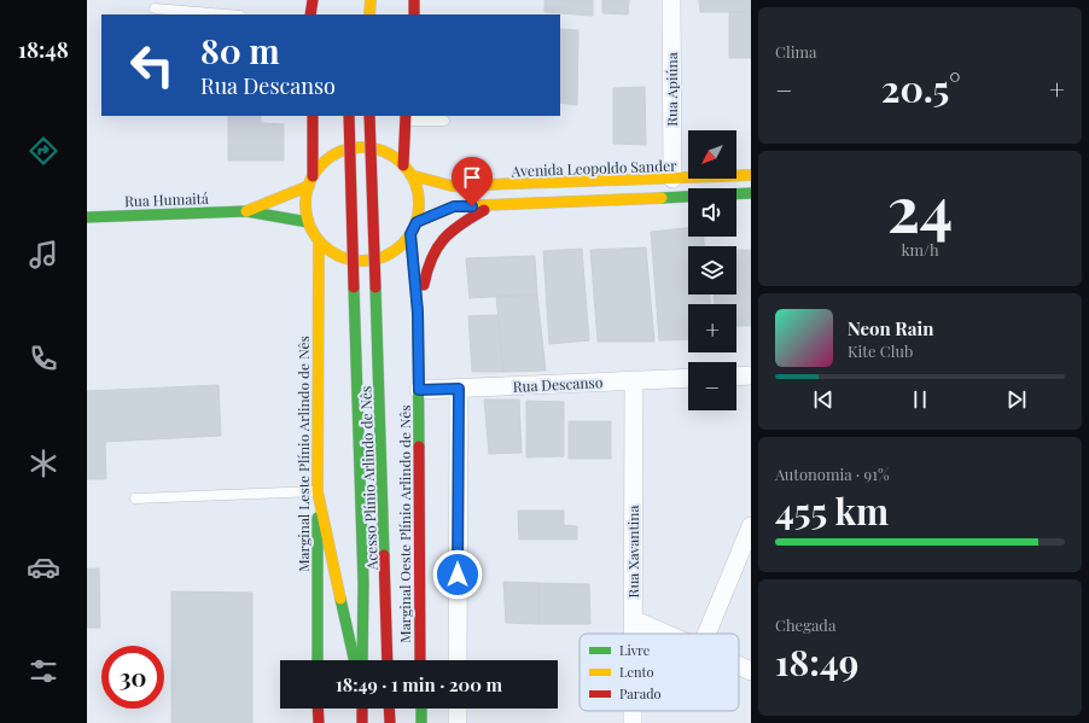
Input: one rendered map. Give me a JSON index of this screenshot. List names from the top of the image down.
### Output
{
  "streets": {
    "main road": [
      "Avenida Leopoldo Sander",
      "Rua Humaitá",
      "Marginal Leste Plínio Arlindo de Nês",
      "Acesso Plínio Arlindo de Nês",
      "Marginal Oeste Plínio Arlindo de Nês"
    ],
    "street": ["Rua Apiúna", "Rua Descanso", "Rua Xavantina"]
  },
  "crossings": [
    ["Rua Apiúna", "Avenida Leopoldo Sander"],
    ["Avenida Leopoldo Sander", "Rua Humaitá"],
    ["Avenida Leopoldo Sander", "Marginal Leste Plínio Arlindo de Nês"],
    ["Avenida Leopoldo Sander", "Marginal Oeste Plínio Arlindo de Nês"],
    ["Rua Humaitá", "Marginal Leste Plínio Arlindo de Nês"],
    ["Rua Humaitá", "Marginal Oeste Plínio Arlindo de Nês"],
    ["Rua Descanso", "Marginal Oeste Plínio Arlindo de Nês"],
    ["Rua Descanso", "Rua Xavantina"],
    ["Marginal Leste Plínio Arlindo de Nês", "Marginal Oeste Plínio Arlindo de Nês"]
  ],
  "legend": ["Livre", "Lento", "Parado"],
  "north": "bottom left",
  "page": {
    "tabs": "18:48",
    "tile": [
      "Clima",
      ["24", "km/h"],
      ["Autonomia · 91%", "455 km"],
      ["Chegada", "18:49"]
    ],
    "turn": ["80 m", "Rua Descanso"],
    "heat": ["−", "20.5°", "+"],
    "map_buttons": ["+", "−"],
    "song": ["Neon Rain", "Kite Club"],
    "limit": "30",
    "trip": "18:49 · 1 min · 200 m"
  }
}
